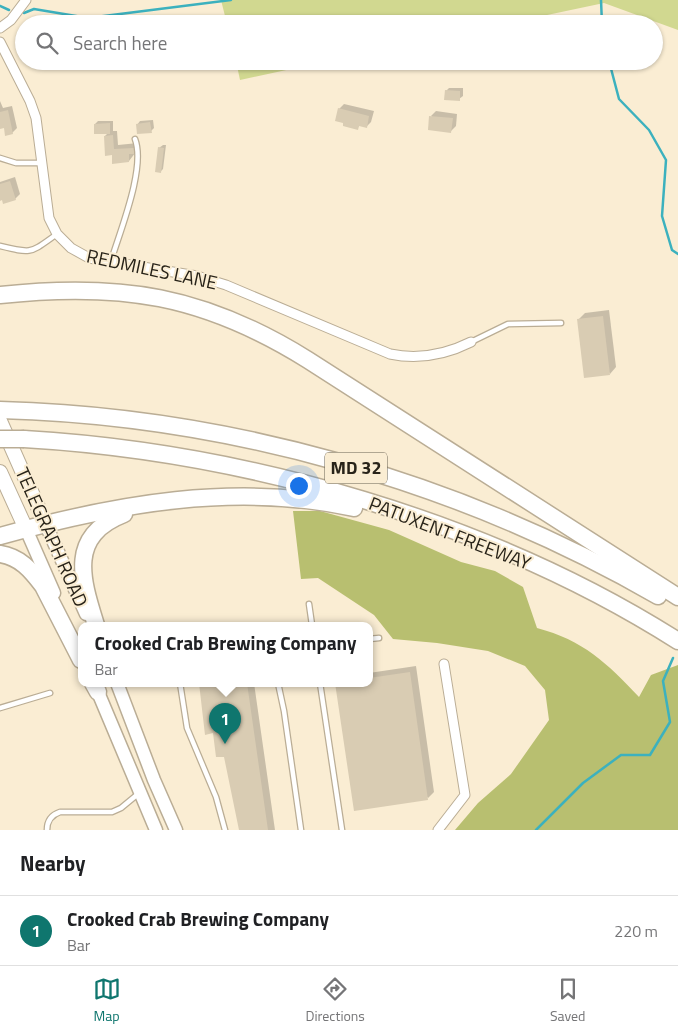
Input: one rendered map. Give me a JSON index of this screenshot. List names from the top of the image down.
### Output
{
  "streets": {
    "highway": ["MD 32", "PATUXENT FREEWAY"],
    "main road": ["TELEGRAPH ROAD"],
    "street": ["REDMILES LANE"]
  },
  "crossings": [
    ["PATUXENT FREEWAY", "TELEGRAPH ROAD"]
  ],
  "page": {
    "search": "Search here",
    "popup": ["Crooked Crab Brewing Company", "Bar"],
    "pins": "1",
    "heading": "Nearby",
    "list": [
      {
        "mark": "1",
        "name": "Crooked Crab Brewing Company",
        "note": "Bar",
        "value": "220 m"
      }
    ],
    "nav": ["Map", "Directions", "Saved"]
  }
}
